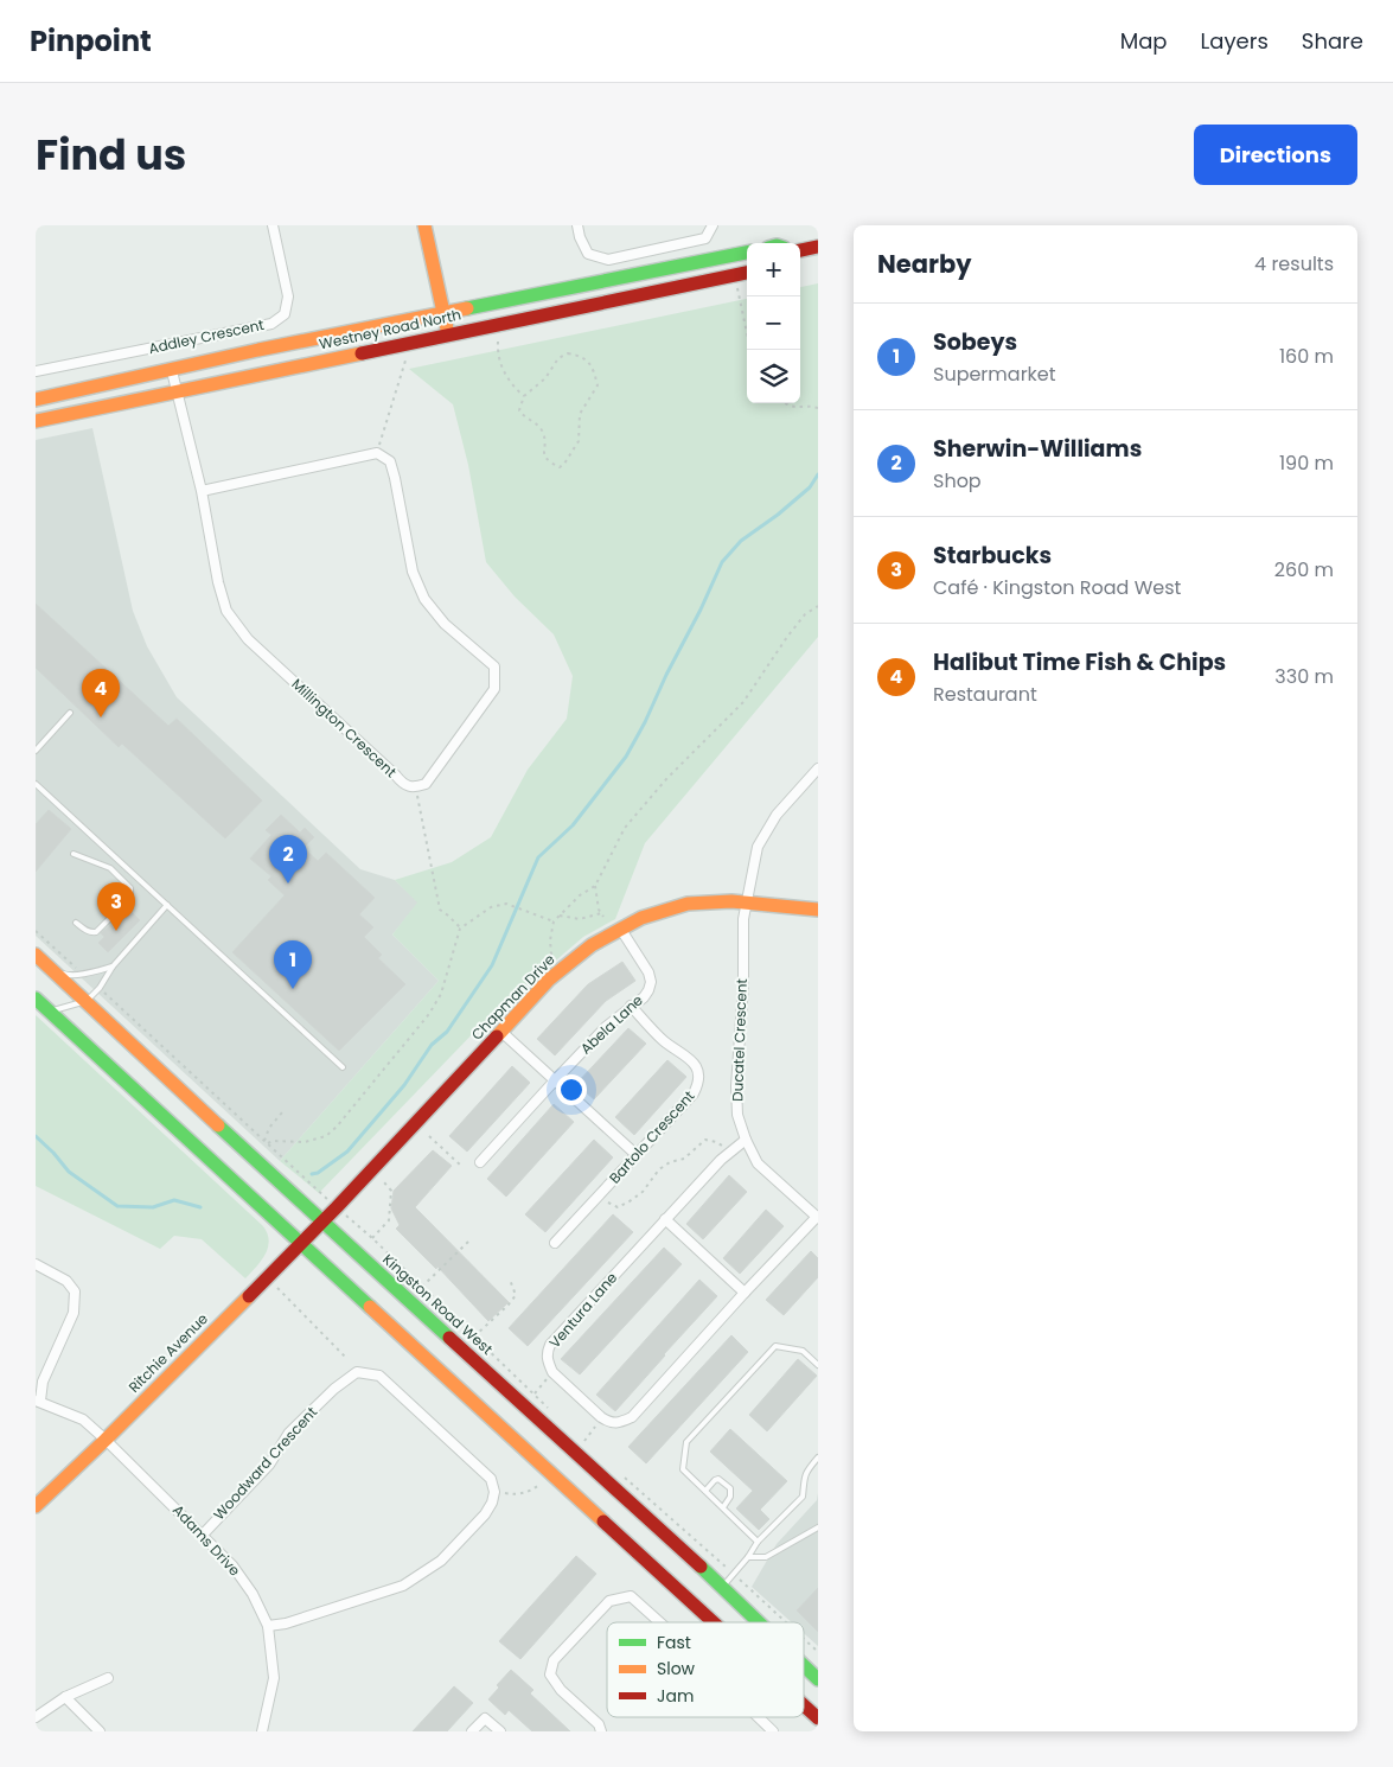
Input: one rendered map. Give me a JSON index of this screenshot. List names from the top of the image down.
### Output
{
  "streets": {
    "main road": [
      "Westney Road North",
      "Chapman Drive",
      "Kingston Road West",
      "Ritchie Avenue"
    ],
    "street": [
      "Addley Crescent",
      "Millington Crescent",
      "Abela Lane",
      "Ducatel Crescent",
      "Bartolo Crescent",
      "Ventura Lane",
      "Woodward Crescent",
      "Adams Drive"
    ]
  },
  "crossings": [
    ["Westney Road North", "Millington Crescent"],
    ["Chapman Drive", "Abela Lane"],
    ["Chapman Drive", "Ducatel Crescent"],
    ["Chapman Drive", "Kingston Road West"],
    ["Chapman Drive", "Ritchie Avenue"],
    ["Abela Lane", "Bartolo Crescent"],
    ["Ducatel Crescent", "Ventura Lane"],
    ["Kingston Road West", "Ritchie Avenue"],
    ["Ritchie Avenue", "Adams Drive"],
    ["Woodward Crescent", "Adams Drive"]
  ],
  "legend": ["Fast", "Slow", "Jam"],
  "page": {
    "header": "Pinpoint",
    "nav": ["Map", "Layers", "Share"],
    "title": "Find us",
    "buttons": "Directions",
    "heading": ["Nearby", "4 results"],
    "map_buttons": ["+", "−"],
    "list": [
      {
        "mark": "1",
        "name": "Sobeys",
        "note": "Supermarket",
        "value": "160 m"
      },
      {
        "mark": "2",
        "name": "Sherwin-Williams",
        "note": "Shop",
        "value": "190 m"
      },
      {
        "mark": "3",
        "name": "Starbucks",
        "note": "Café · Kingston Road West",
        "value": "260 m"
      },
      {
        "mark": "4",
        "name": "Halibut Time Fish & Chips",
        "note": "Restaurant",
        "value": "330 m"
      }
    ],
    "pins": [
      "4",
      "2",
      "3",
      "1"
    ]
  }
}
